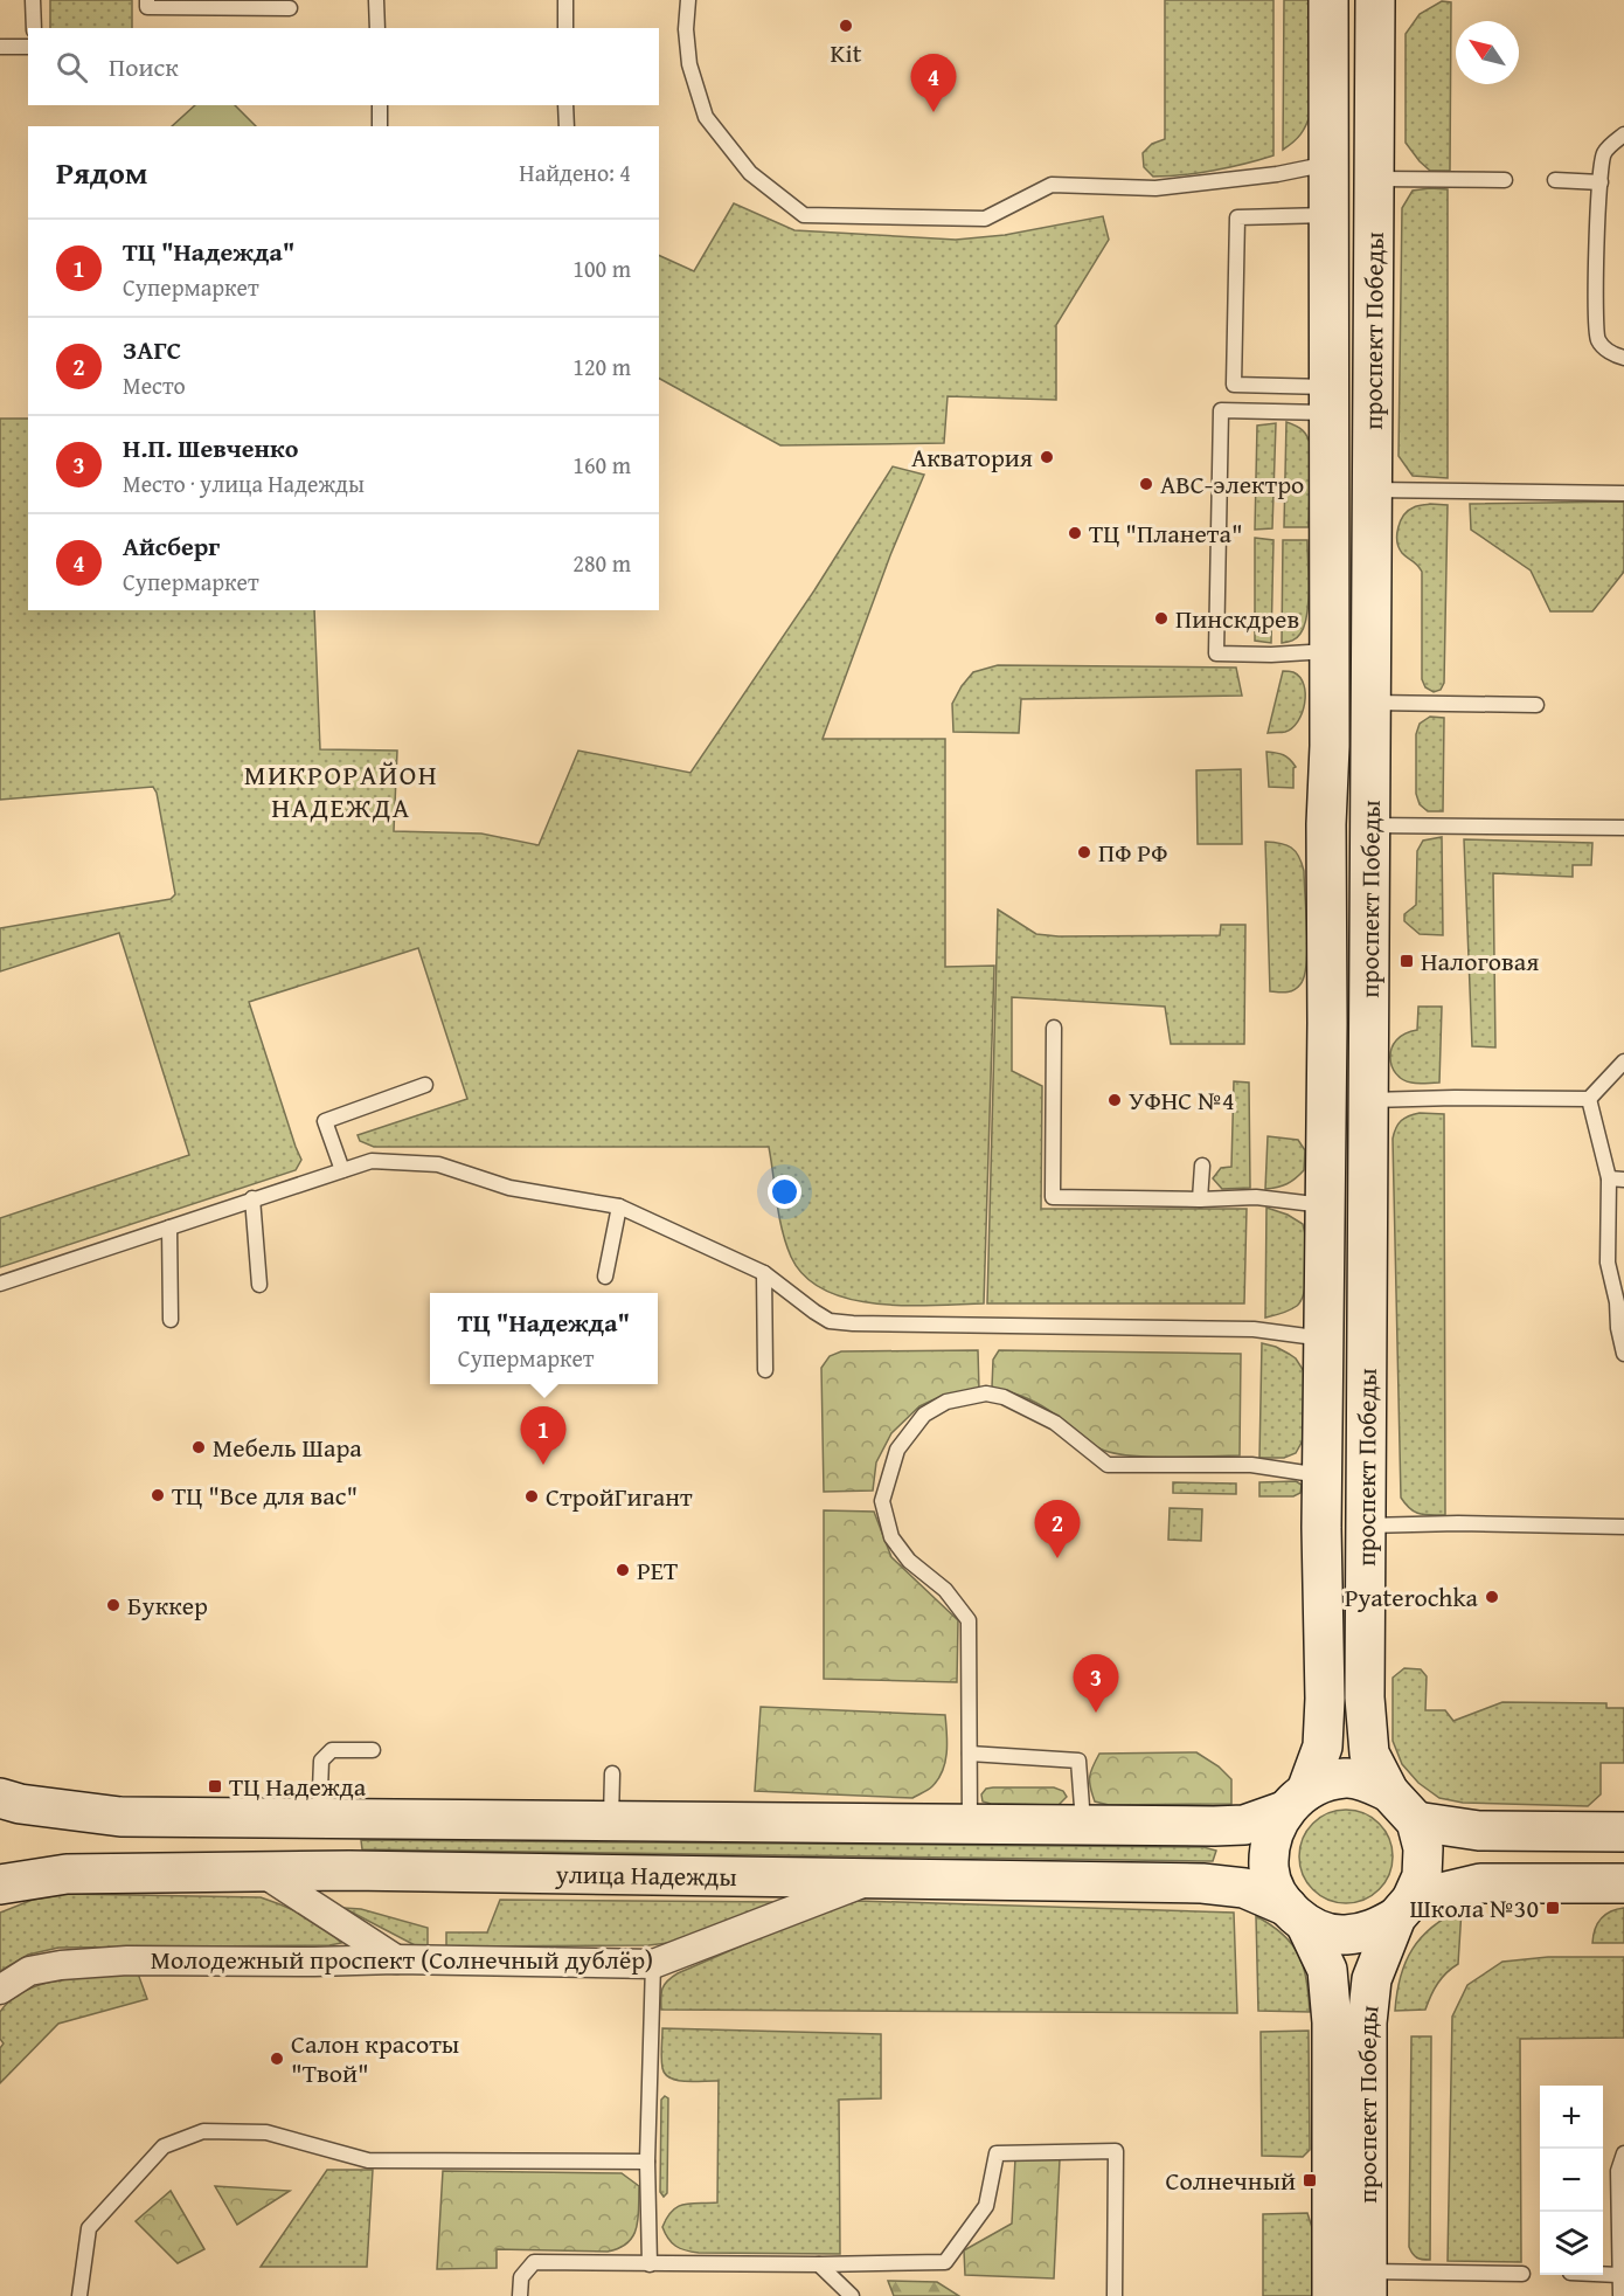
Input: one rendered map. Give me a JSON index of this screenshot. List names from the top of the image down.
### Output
{
  "streets": {
    "main road": ["проспект Победы", "улица Надежды"],
    "street": ["Молодежный проспект (Солнечный дублёр)"]
  },
  "crossings": [
    ["проспект Победы", "улица Надежды"],
    ["улица Надежды", "Молодежный проспект (Солнечный дублёр)"]
  ],
  "districts": ["МИКРОРАЙОН НАДЕЖДА"],
  "places": {
    "other": [
      "Kit",
      "Акватория",
      "АВС-электро",
      "ТЦ \"Планета\"",
      "Пинскдрев",
      "ПФ РФ",
      "УФНС №4",
      "Мебель Шара",
      "ТЦ \"Все для вас\"",
      "СтройГигант",
      "РЕТ",
      "Pyaterochka",
      "Буккер",
      "Салон красоты \"Твой\""
    ],
    "transit": [
      "Налоговая",
      "ТЦ Надежда",
      "Школа №30",
      "Солнечный"
    ]
  },
  "north": "top left",
  "page": {
    "search": "Поиск",
    "pins": [
      "4",
      "1",
      "2",
      "3"
    ],
    "heading": ["Рядом", "Найдено: 4"],
    "list": [
      {
        "mark": "1",
        "name": "ТЦ \"Надежда\"",
        "note": "Супермаркет",
        "value": "100 m"
      },
      {
        "mark": "2",
        "name": "ЗАГС",
        "note": "Место",
        "value": "120 m"
      },
      {
        "mark": "3",
        "name": "Н.П. Шевченко",
        "note": "Место · улица Надежды",
        "value": "160 m"
      },
      {
        "mark": "4",
        "name": "Айсберг",
        "note": "Супермаркет",
        "value": "280 m"
      }
    ],
    "popup": ["ТЦ \"Надежда\"", "Супермаркет"],
    "map_buttons": ["+", "−"]
  }
}
